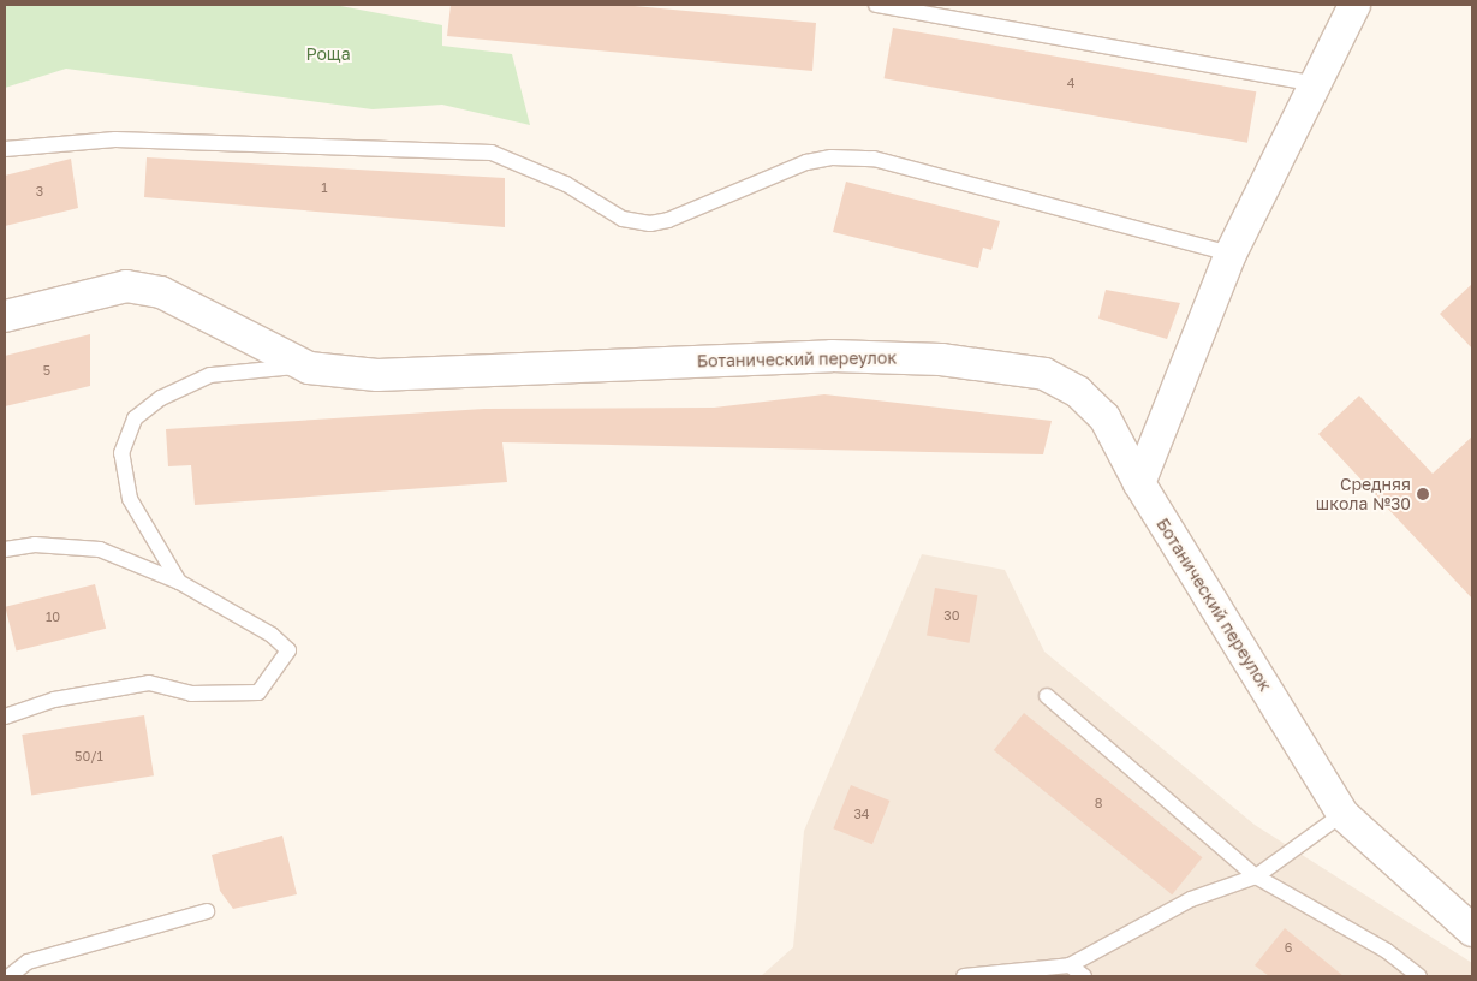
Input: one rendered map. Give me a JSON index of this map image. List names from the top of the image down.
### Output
{
  "streets": {
    "street": ["Ботанический переулок"]
  },
  "parks": ["Роща"],
  "places": ["Средняя школа №30"],
  "house_numbers": [
    "4",
    "1",
    "3",
    "5",
    "30",
    "10",
    "50/1",
    "8",
    "34",
    "6"
  ]
}
